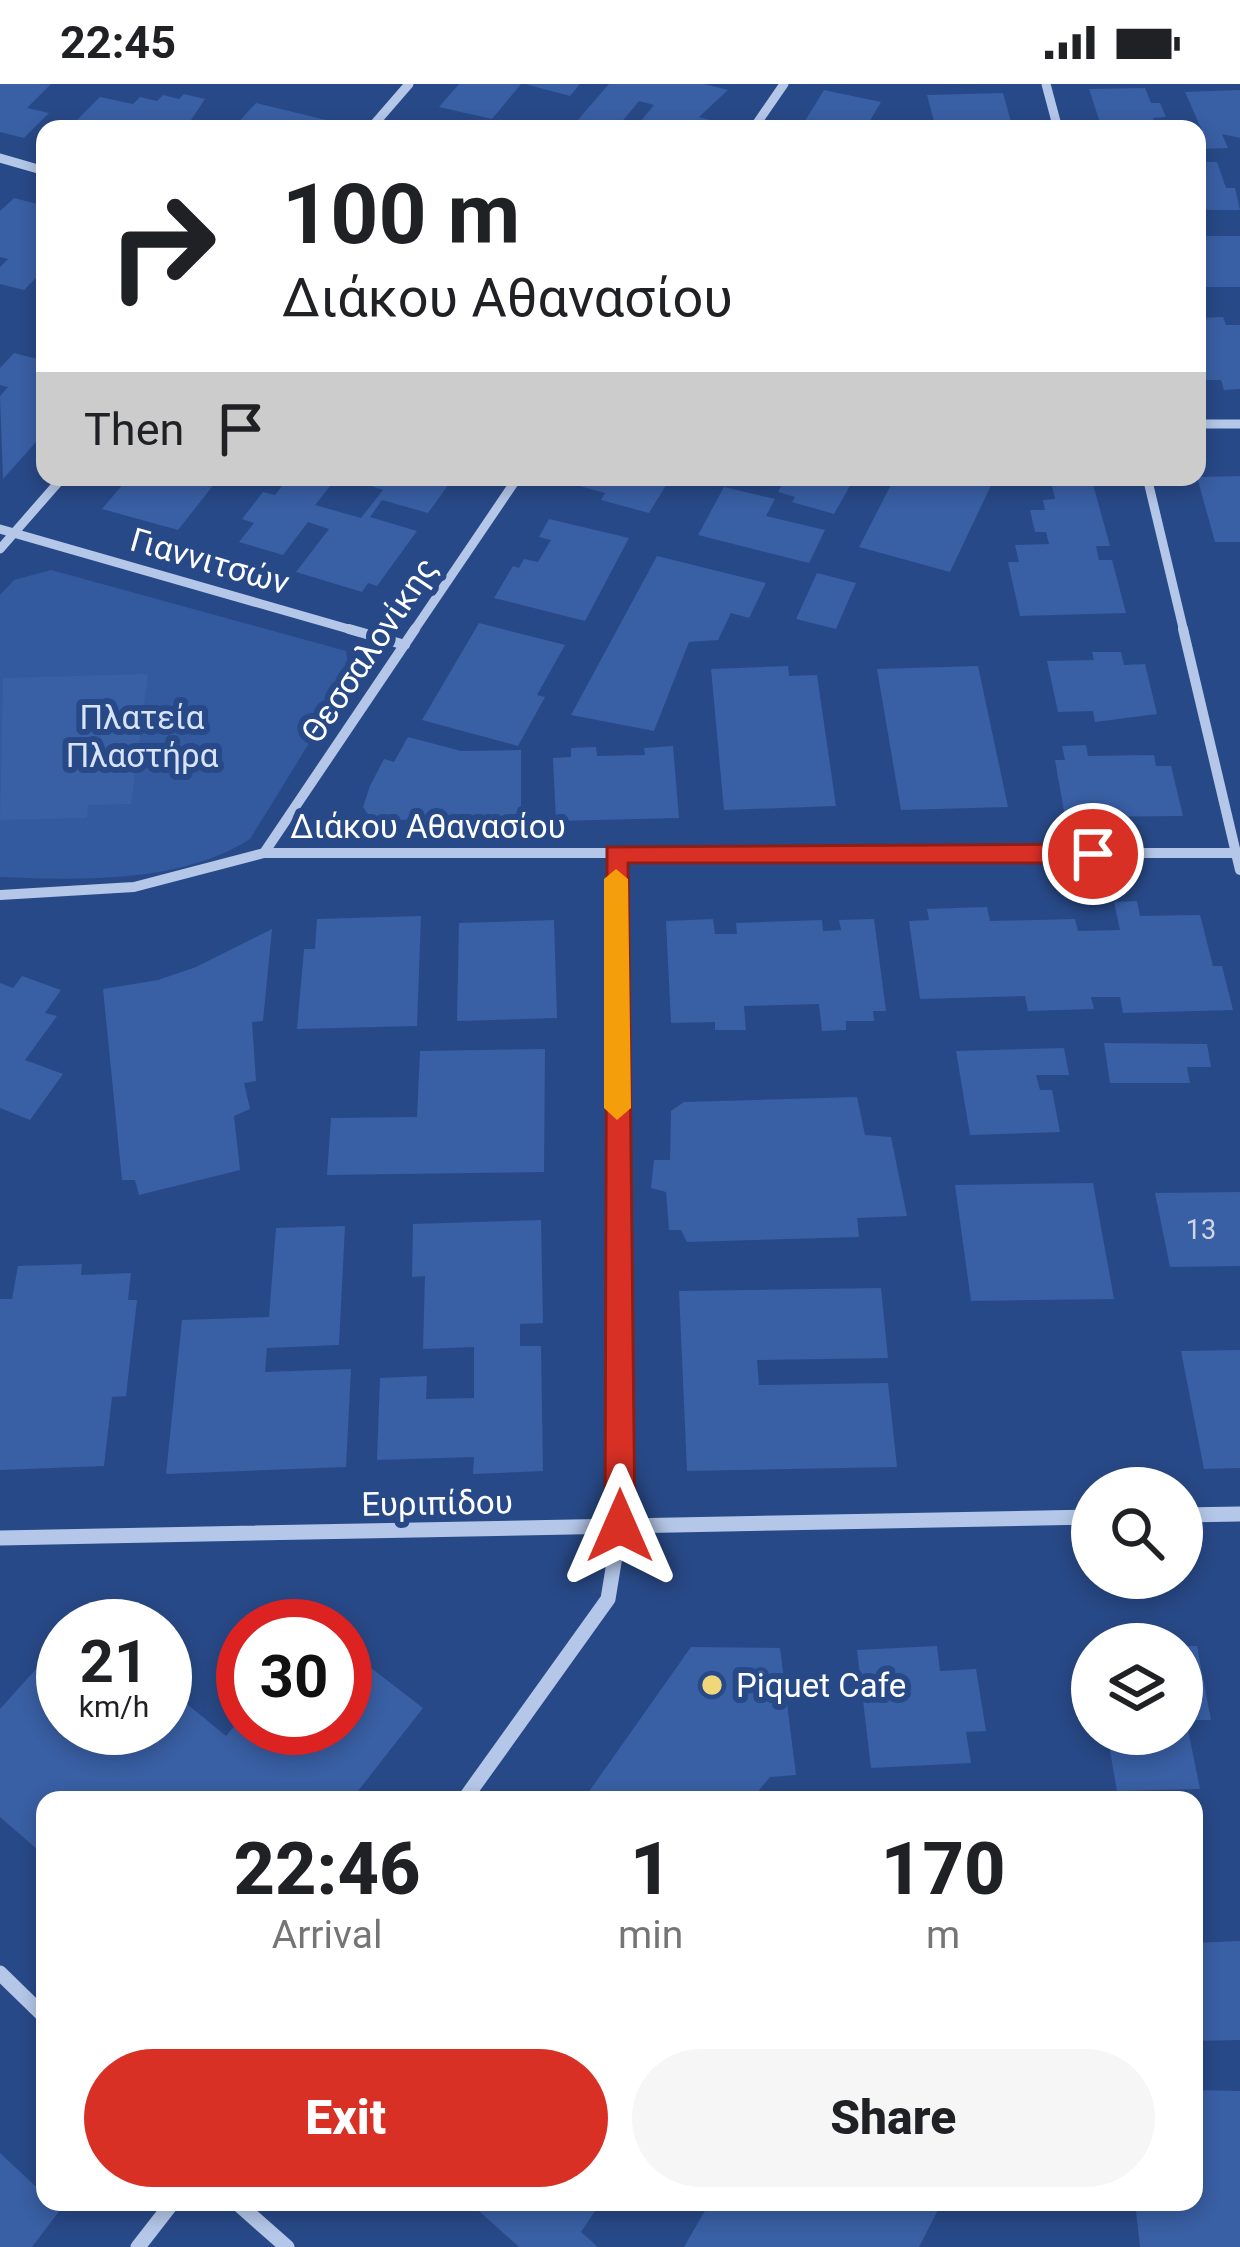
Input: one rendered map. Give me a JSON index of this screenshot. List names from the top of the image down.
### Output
{
  "streets": {
    "street": [
      "Γιαννιτσών",
      "Θεσσαλονίκης",
      "Διάκου Αθανασίου",
      "Ευριπίδου"
    ]
  },
  "crossings": [
    ["Γιαννιτσών", "Θεσσαλονίκης"],
    ["Θεσσαλονίκης", "Διάκου Αθανασίου"]
  ],
  "parks": ["Πλατεία Πλαστήρα"],
  "places": ["Piquet Cafe"],
  "house_numbers": ["13"],
  "page": {
    "status": "22:45",
    "turn": ["100 m", "Διάκου Αθανασίου"],
    "then": "Then",
    "speed": "21 km/h",
    "limit": "30",
    "eta": [
      "22:46",
      "Arrival",
      "1",
      "min",
      "170",
      "m"
    ],
    "buttons": ["Exit", "Share"]
  }
}
